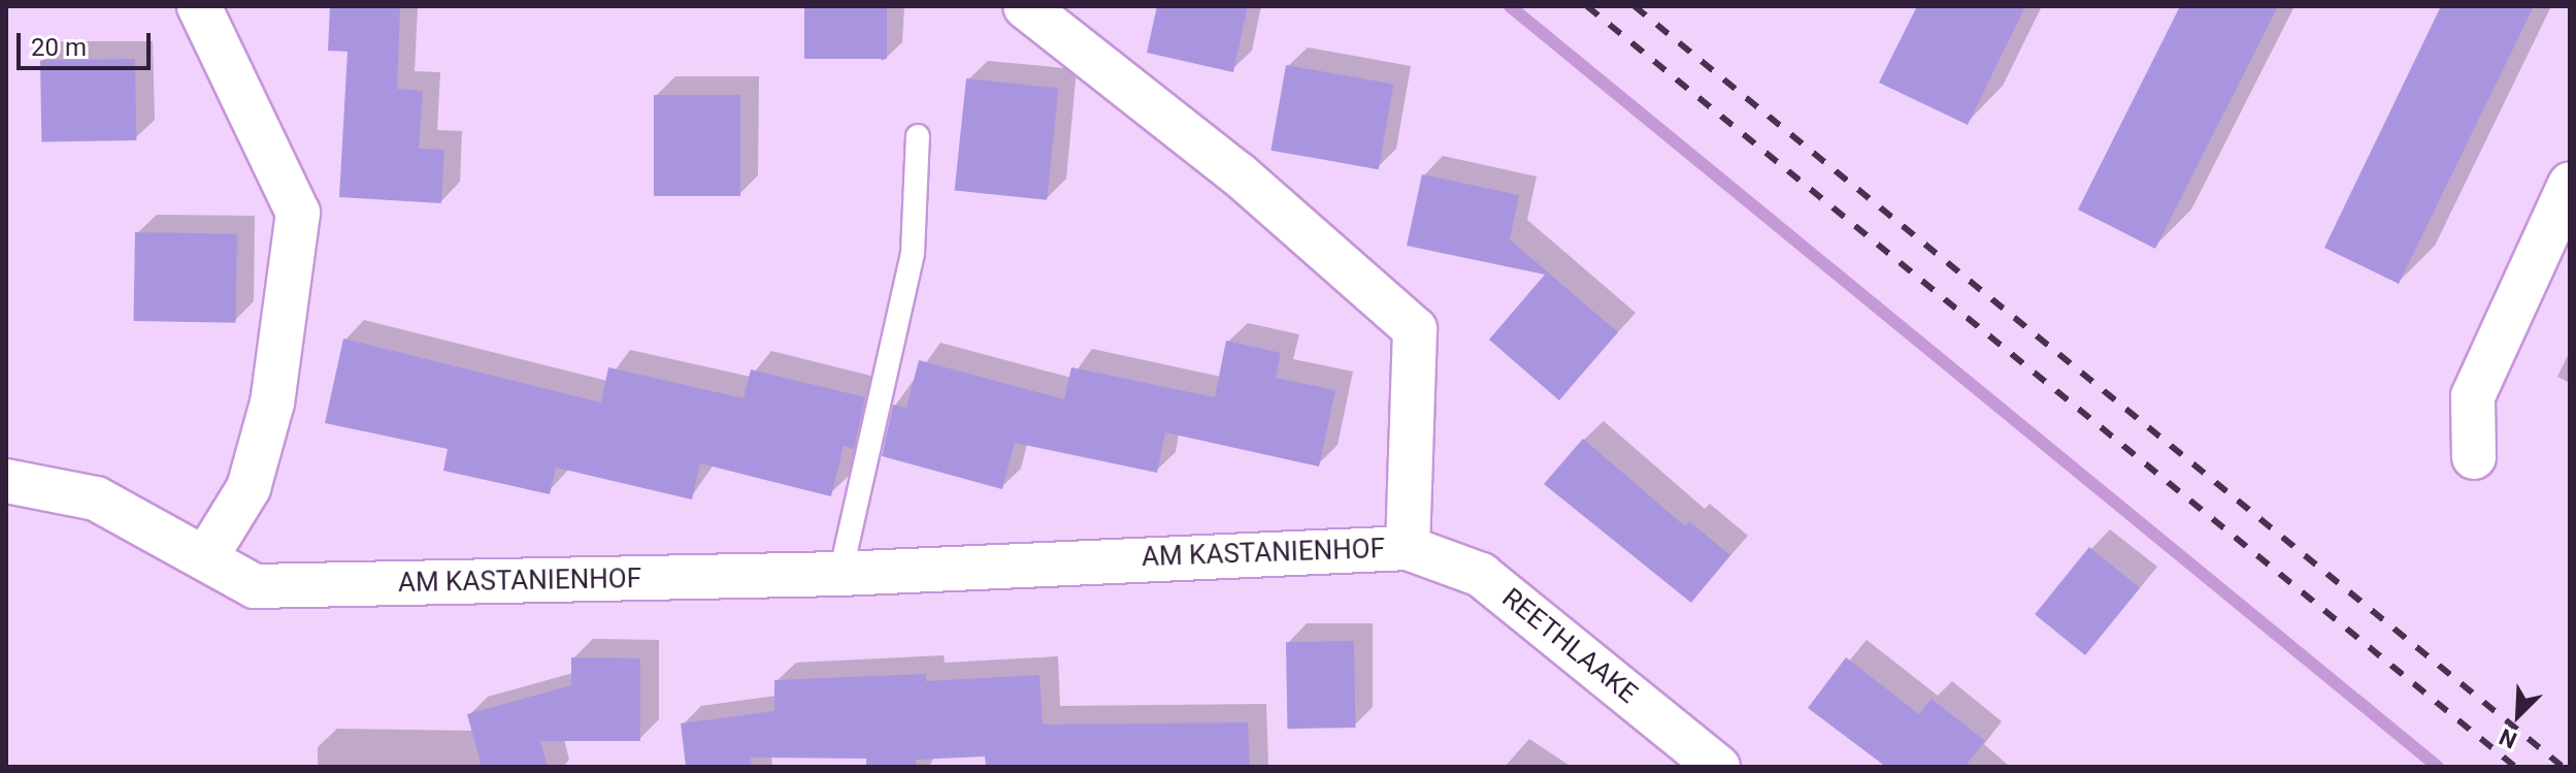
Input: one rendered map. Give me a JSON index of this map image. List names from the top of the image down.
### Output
{
  "streets": {
    "street": ["AM KASTANIENHOF", "REETHLAAKE"]
  },
  "crossings": [
    ["AM KASTANIENHOF", "REETHLAAKE"]
  ],
  "scale_bar": "20 m",
  "north": "bottom left"
}
